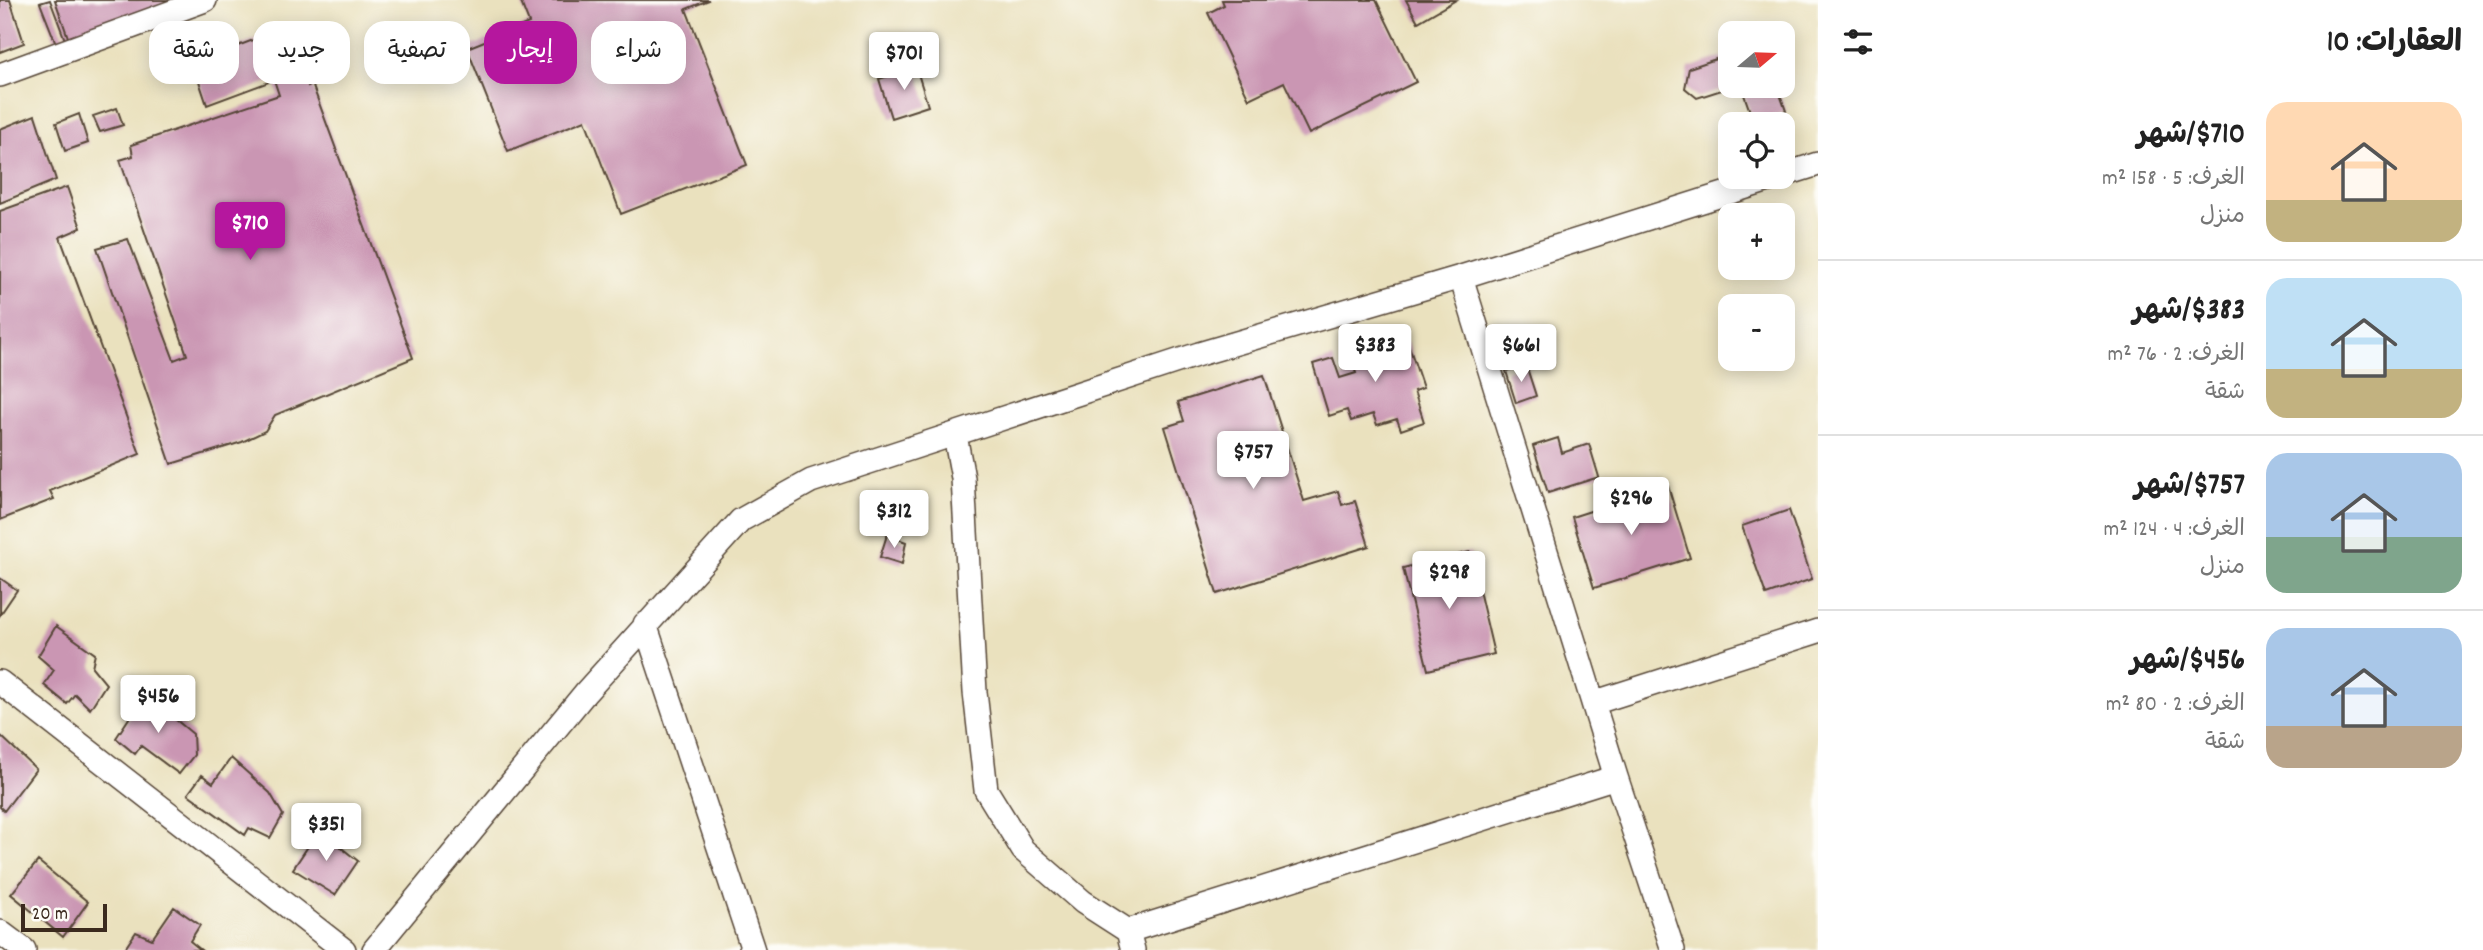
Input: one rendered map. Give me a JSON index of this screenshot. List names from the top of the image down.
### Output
{
  "scale_bar": "20 m",
  "north": "right",
  "page": {
    "heading": "العقارات: 10",
    "map_buttons": ["+", "−"],
    "chip": [
      "شراء",
      "إيجار",
      "تصفية",
      "جديد",
      "شقة"
    ],
    "price": [
      "$701",
      "$710",
      "$383",
      "$661",
      "$757",
      "$296",
      "$312",
      "$298",
      "$456",
      "$351"
    ],
    "list": [
      {
        "name": "$710/شهر",
        "note": "الغرف: 5 · 158 m² · منزل"
      },
      {
        "name": "$383/شهر",
        "note": "الغرف: 2 · 76 m² · شقة"
      },
      {
        "name": "$757/شهر",
        "note": "الغرف: 4 · 124 m² · منزل"
      },
      {
        "name": "$456/شهر",
        "note": "الغرف: 2 · 80 m² · شقة"
      }
    ],
    "scale": "20 m"
  }
}
